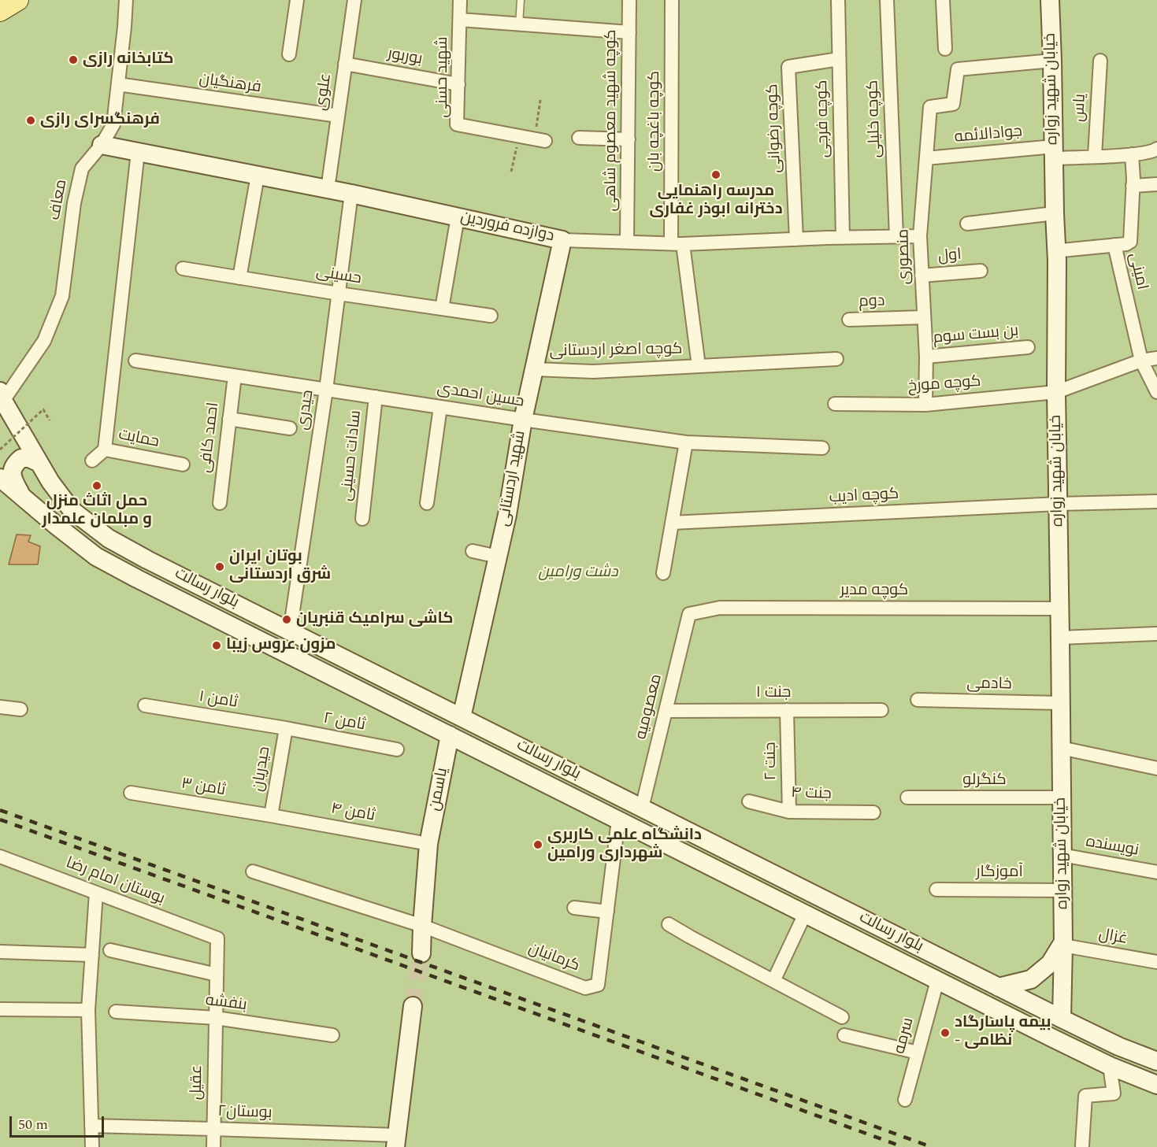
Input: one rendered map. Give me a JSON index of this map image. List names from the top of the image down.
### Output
{
  "streets": {
    "main road": [
      "خیابان شهید زواره",
      "دوازده فروردین",
      "شهید اردستانی",
      "بلوار رسالت",
      "یاسمن"
    ],
    "street": [
      "بوربور",
      "شهید حسنی",
      "فرهنگیان",
      "علوی",
      "یاس",
      "کوچه فرجی",
      "کوچه خلیلی",
      "کوچه شهید معصوم شاهی",
      "کوچه باغچه بان",
      "کوچه رضوانی",
      "جوادالائمه",
      "معاف",
      "منصوری",
      "اول",
      "امینی",
      "حسینی",
      "دوم",
      "بن بست سوم",
      "کوچه اصغر اردستانی",
      "کوچه مورخ",
      "حسین احمدی",
      "حیدری",
      "احمد کافی",
      "حمایت",
      "سادات حسینی",
      "کوچه ادیب",
      "کوچه مدیر",
      "خادمی",
      "جنت ۱",
      "ثامن ۱",
      "معصومیه",
      "ثامن ۲",
      "جنت ۲",
      "حیدریان",
      "کنگرلو",
      "ثامن ۳",
      "جنت ۴",
      "ثامن ۴",
      "نویسنده",
      "آموزگار",
      "بوستان امام رضا",
      "غزال",
      "کرمانیان",
      "بنفشه",
      "سرمه",
      "عقیل",
      "بوستان۲"
    ]
  },
  "crossings": [
    ["بوربور", "شهید حسنی"],
    ["بوربور", "علوی"],
    ["فرهنگیان", "علوی"],
    ["فرهنگیان", "معاف"],
    ["خیابان شهید زواره", "جوادالائمه"],
    ["خیابان شهید زواره", "منصوری"],
    ["خیابان شهید زواره", "کوچه مورخ"],
    ["خیابان شهید زواره", "کوچه ادیب"],
    ["خیابان شهید زواره", "بلوار رسالت"],
    ["خیابان شهید زواره", "کوچه مدیر"],
    ["خیابان شهید زواره", "خادمی"],
    ["خیابان شهید زواره", "کنگرلو"],
    ["خیابان شهید زواره", "نویسنده"],
    ["خیابان شهید زواره", "آموزگار"],
    ["خیابان شهید زواره", "غزال"],
    ["علوی", "دوازده فروردین"],
    ["یاس", "جوادالائمه"],
    ["کوچه فرجی", "کوچه رضوانی"],
    ["کوچه فرجی", "دوازده فروردین"],
    ["کوچه خلیلی", "دوازده فروردین"],
    ["کوچه شهید معصوم شاهی", "دوازده فروردین"],
    ["کوچه باغچه بان", "دوازده فروردین"],
    ["کوچه باغچه بان", "کوچه اصغر اردستانی"],
    ["کوچه رضوانی", "دوازده فروردین"],
    ["جوادالائمه", "منصوری"],
    ["معاف", "دوازده فروردین"],
    ["معاف", "بلوار رسالت"],
    ["دوازده فروردین", "منصوری"],
    ["دوازده فروردین", "کوچه اصغر اردستانی"],
    ["دوازده فروردین", "حیدری"],
    ["دوازده فروردین", "شهید اردستانی"],
    ["منصوری", "اول"],
    ["منصوری", "دوم"],
    ["منصوری", "بن بست سوم"],
    ["منصوری", "کوچه مورخ"],
    ["امینی", "کوچه مورخ"],
    ["حسینی", "حیدری"],
    ["کوچه اصغر اردستانی", "شهید اردستانی"],
    ["حسین احمدی", "حیدری"],
    ["حسین احمدی", "احمد کافی"],
    ["حسین احمدی", "سادات حسینی"],
    ["حسین احمدی", "شهید اردستانی"],
    ["حیدری", "بلوار رسالت"],
    ["شهید اردستانی", "بلوار رسالت"],
    ["بلوار رسالت", "معصومیه"],
    ["بلوار رسالت", "یاسمن"],
    ["بلوار رسالت", "کرمانیان"],
    ["بلوار رسالت", "سرمه"],
    ["کوچه مدیر", "معصومیه"],
    ["جنت ۱", "معصومیه"],
    ["جنت ۱", "جنت ۲"],
    ["ثامن ۱", "ثامن ۲"],
    ["ثامن ۱", "حیدریان"],
    ["ثامن ۲", "حیدریان"],
    ["جنت ۲", "جنت ۴"],
    ["حیدریان", "ثامن ۳"],
    ["حیدریان", "ثامن ۴"],
    ["ثامن ۳", "ثامن ۴"],
    ["یاسمن", "ثامن ۴"],
    ["یاسمن", "کرمانیان"],
    ["بوستان امام رضا", "عقیل"],
    ["بنفشه", "عقیل"],
    ["عقیل", "بوستان۲"]
  ],
  "parks": ["دشت ورامین"],
  "places": [
    "کتابخانه رازی",
    "فرهنگسرای رازی",
    "مدرسه راهنمایی دخترانه ابوذر غفاری",
    "حمل اثاث منزل و مبلمان علمدار",
    "بوتان ایران شرق اردستانی",
    "کاشی سرامیک قنبریان",
    "مزون عروس زیبا",
    "دانشگاه علمی کاربری شهرداری ورامین",
    "بیمه پاسارگاد - نظامی"
  ],
  "scale_bar": "50 m"
}
